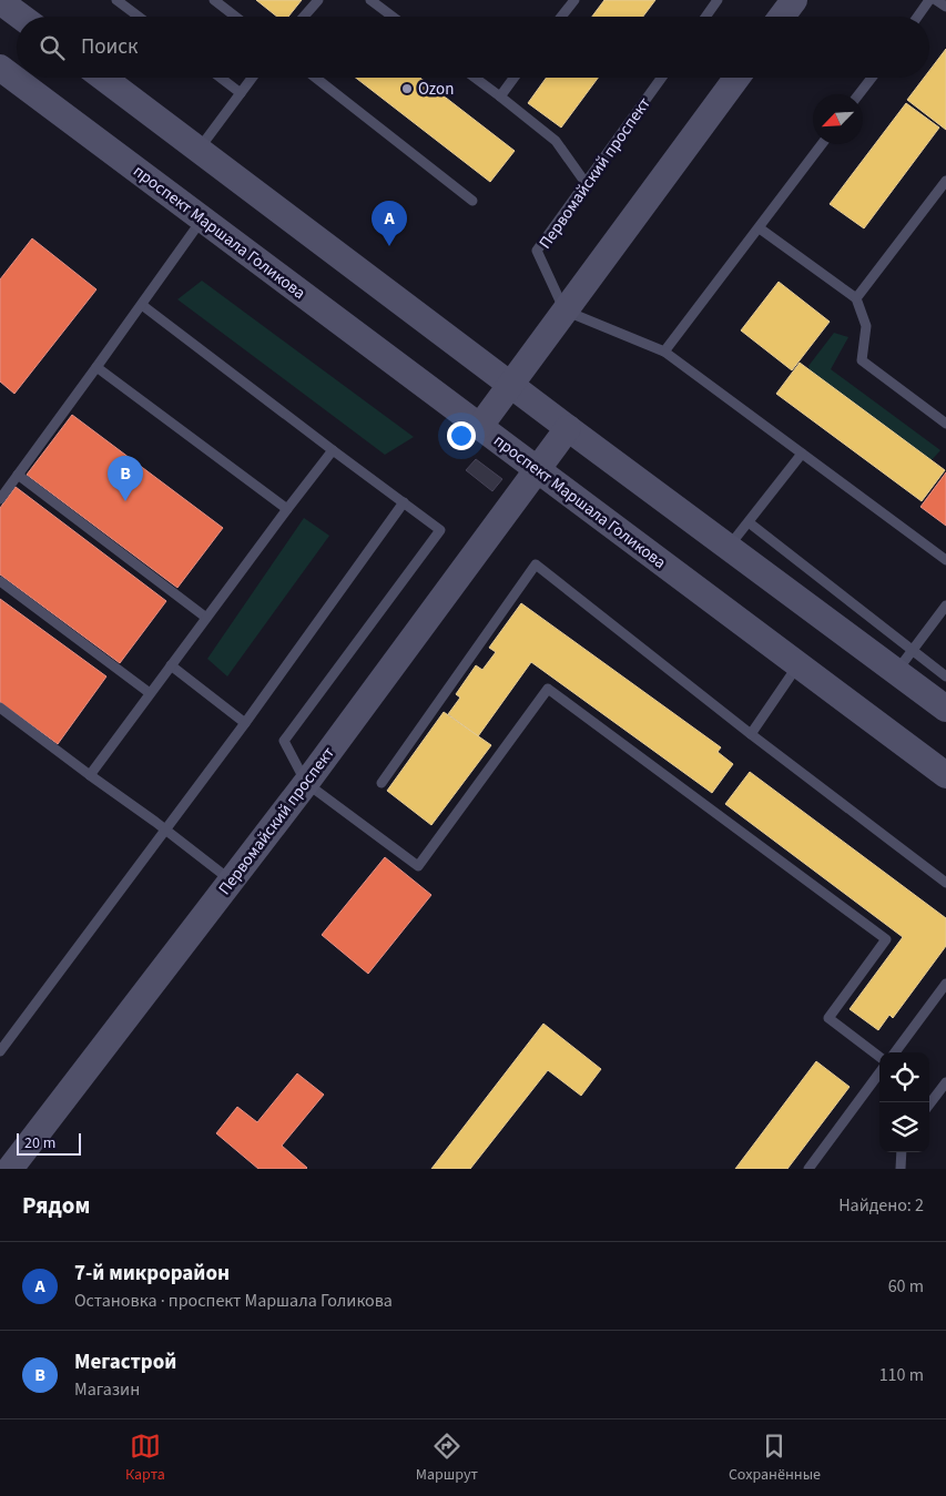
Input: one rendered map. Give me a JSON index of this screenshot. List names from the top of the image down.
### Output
{
  "streets": {
    "main road": ["Первомайский проспект", "проспект Маршала Голикова"]
  },
  "crossings": [
    ["Первомайский проспект", "проспект Маршала Голикова"]
  ],
  "places": ["Ozon"],
  "scale_bar": "20 m",
  "north": "bottom left",
  "page": {
    "search": "Поиск",
    "pins": ["A", "B"],
    "scale": "20 m",
    "heading": ["Рядом", "Найдено: 2"],
    "list": [
      {
        "mark": "A",
        "name": "7-й микрорайон",
        "note": "Остановка · проспект Маршала Голикова",
        "value": "60 m"
      },
      {
        "mark": "B",
        "name": "Мегастрой",
        "note": "Магазин",
        "value": "110 m"
      }
    ],
    "nav": ["Карта", "Маршрут", "Сохранённые"]
  }
}
